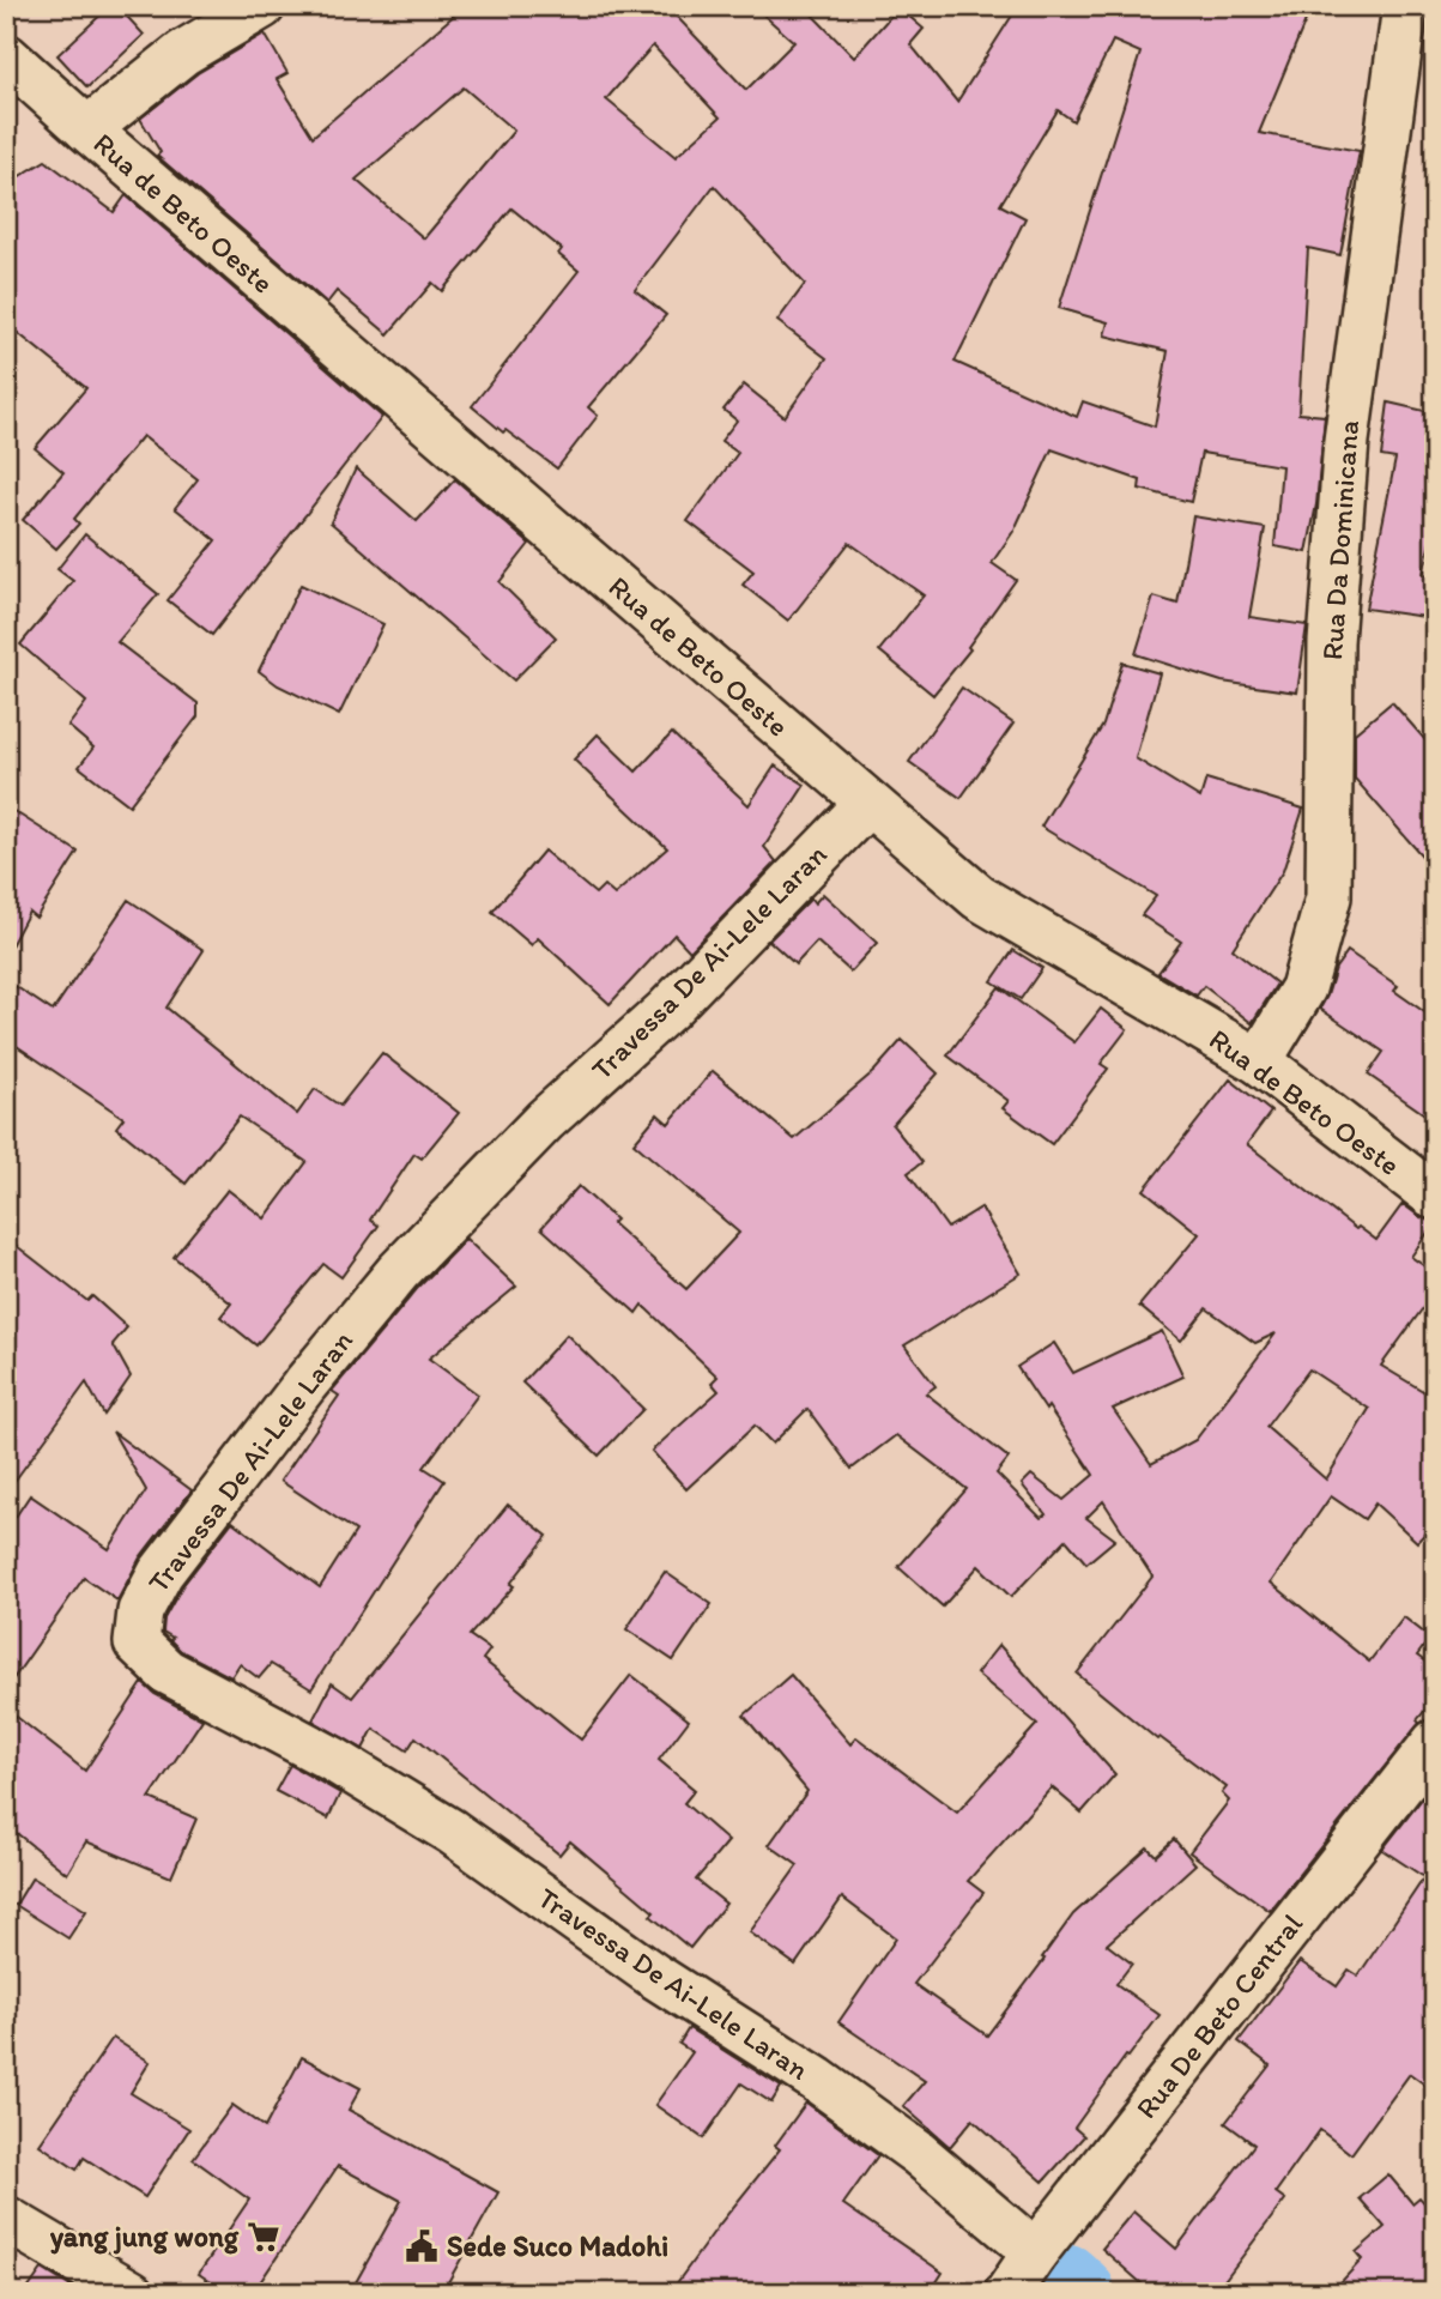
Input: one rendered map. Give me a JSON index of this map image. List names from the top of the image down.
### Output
{
  "streets": {
    "street": [
      "Rua de Beto Oeste",
      "Rua Da Dominicana",
      "Travessa De Ai-Lele Laran",
      "Rua De Beto Central"
    ]
  },
  "crossings": [
    ["Rua de Beto Oeste", "Rua Da Dominicana"],
    ["Rua de Beto Oeste", "Travessa De Ai-Lele Laran"],
    ["Travessa De Ai-Lele Laran", "Rua De Beto Central"]
  ],
  "places": {
    "supermarket": ["yang jung wong"],
    "public building": ["Sede Suco Madohi"]
  }
}
